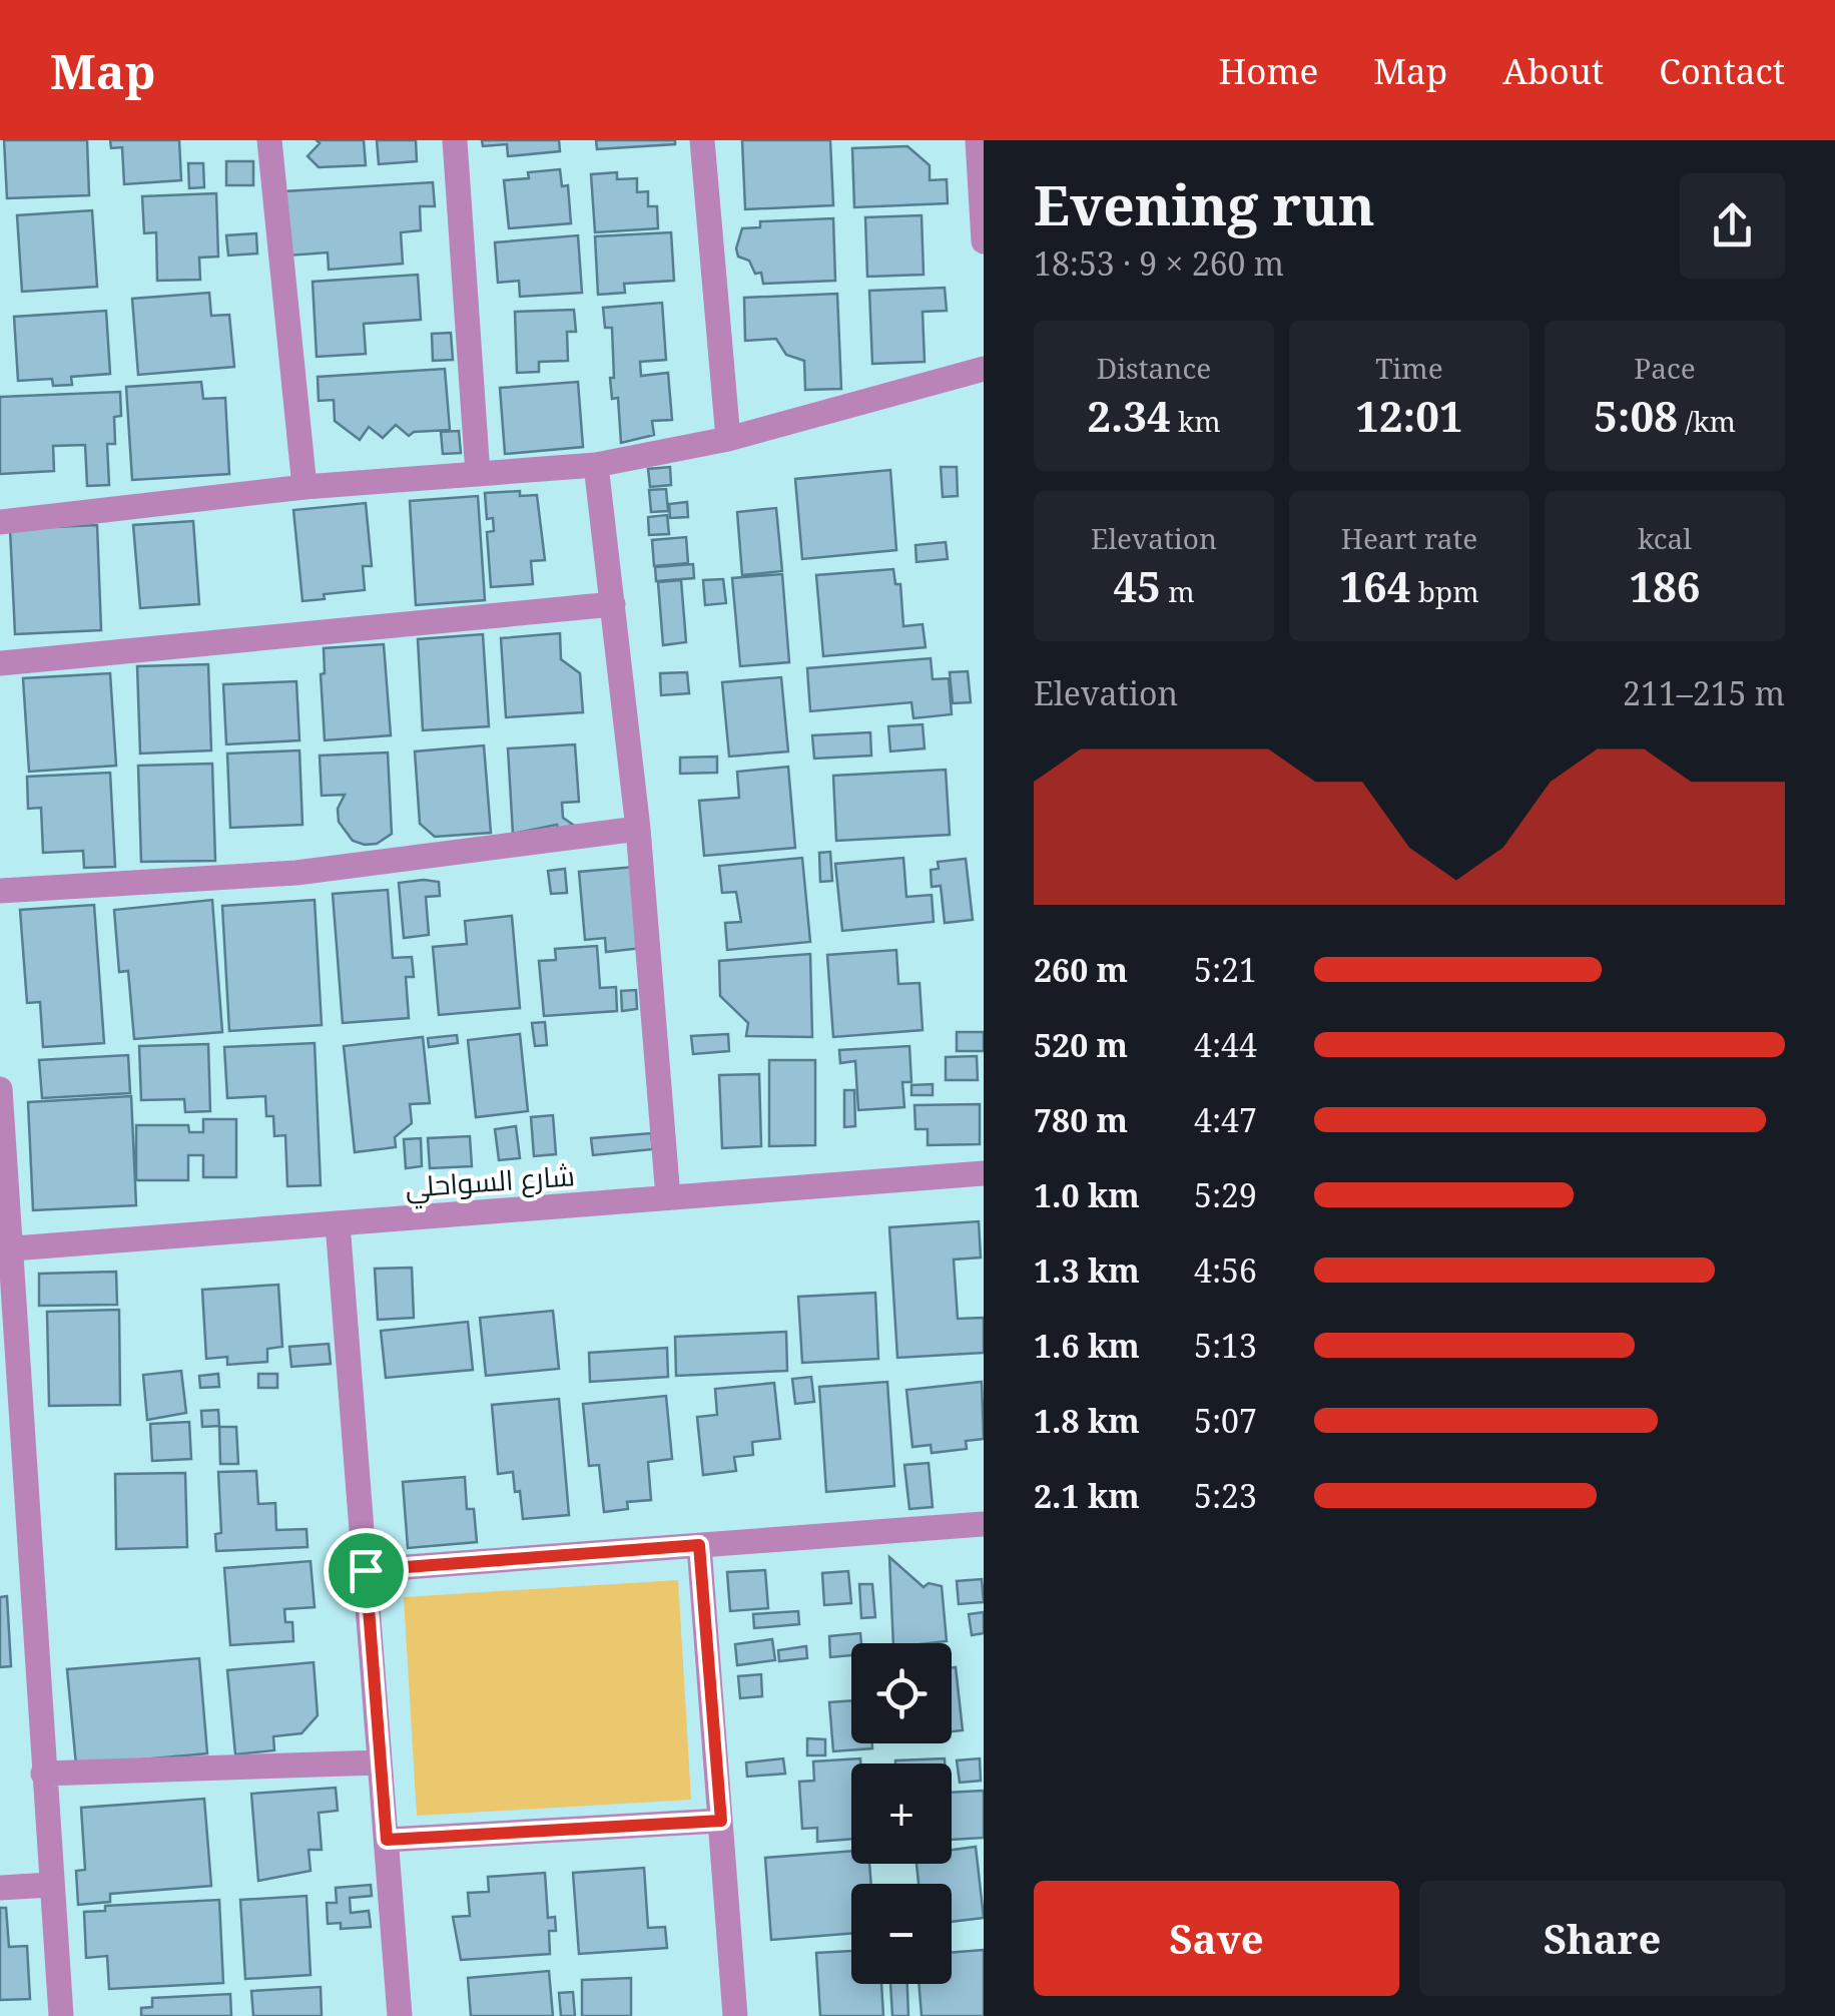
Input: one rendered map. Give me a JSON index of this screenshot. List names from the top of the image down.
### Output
{
  "streets": {
    "street": ["شارع السواحلي"]
  },
  "page": {
    "header": "Map",
    "nav": [
      "Home",
      "Map",
      "About",
      "Contact"
    ],
    "heading": ["Evening run", "18:53 · 9 × 260 m"],
    "stats": [
      ["Distance", "2.34 km"],
      ["Time", "12:01"],
      ["Pace", "5:08 /km"],
      ["Elevation", "45 m"],
      ["Heart rate", "164 bpm"],
      ["kcal", "186"]
    ],
    "chart": ["Elevation", "211–215 m"],
    "list": [
      {
        "name": "260 m",
        "note": "5:21"
      },
      {
        "name": "520 m",
        "note": "4:44"
      },
      {
        "name": "780 m",
        "note": "4:47"
      },
      {
        "name": "1.0 km",
        "note": "5:29"
      },
      {
        "name": "1.3 km",
        "note": "4:56"
      },
      {
        "name": "1.6 km",
        "note": "5:13"
      },
      {
        "name": "1.8 km",
        "note": "5:07"
      },
      {
        "name": "2.1 km",
        "note": "5:23"
      }
    ],
    "map_buttons": ["+", "−"],
    "buttons": ["Save", "Share"]
  }
}
